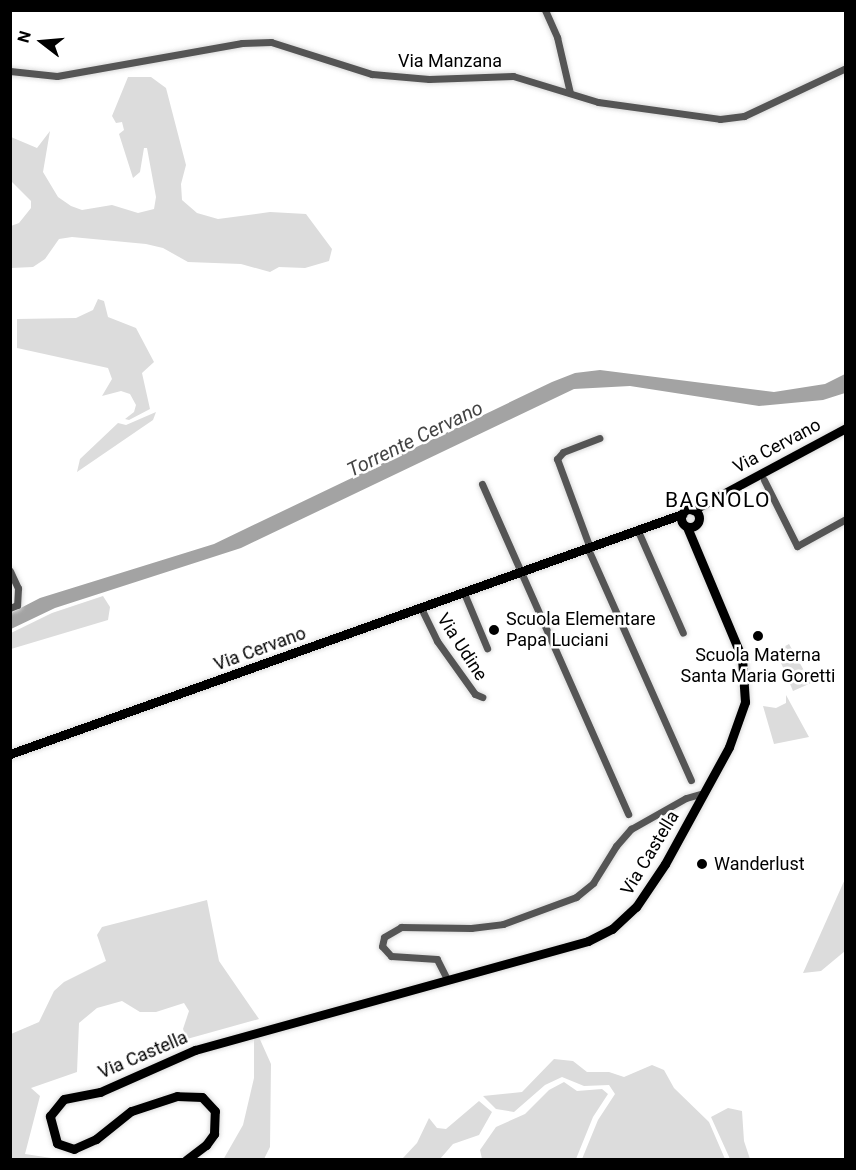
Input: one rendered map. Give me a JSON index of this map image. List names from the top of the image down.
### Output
{
  "streets": {
    "main road": ["Via Cervano", "Via Castella"],
    "street": ["Via Manzana", "Via Udine"]
  },
  "crossings": [
    ["Via Cervano", "Via Udine"]
  ],
  "districts": ["BAGNOLO"],
  "water": ["Torrente Cervano"],
  "places": ["Scuola Elementare Papa Luciani", "Scuola Materna Santa Maria Goretti", "Wanderlust"],
  "north": "left"
}
